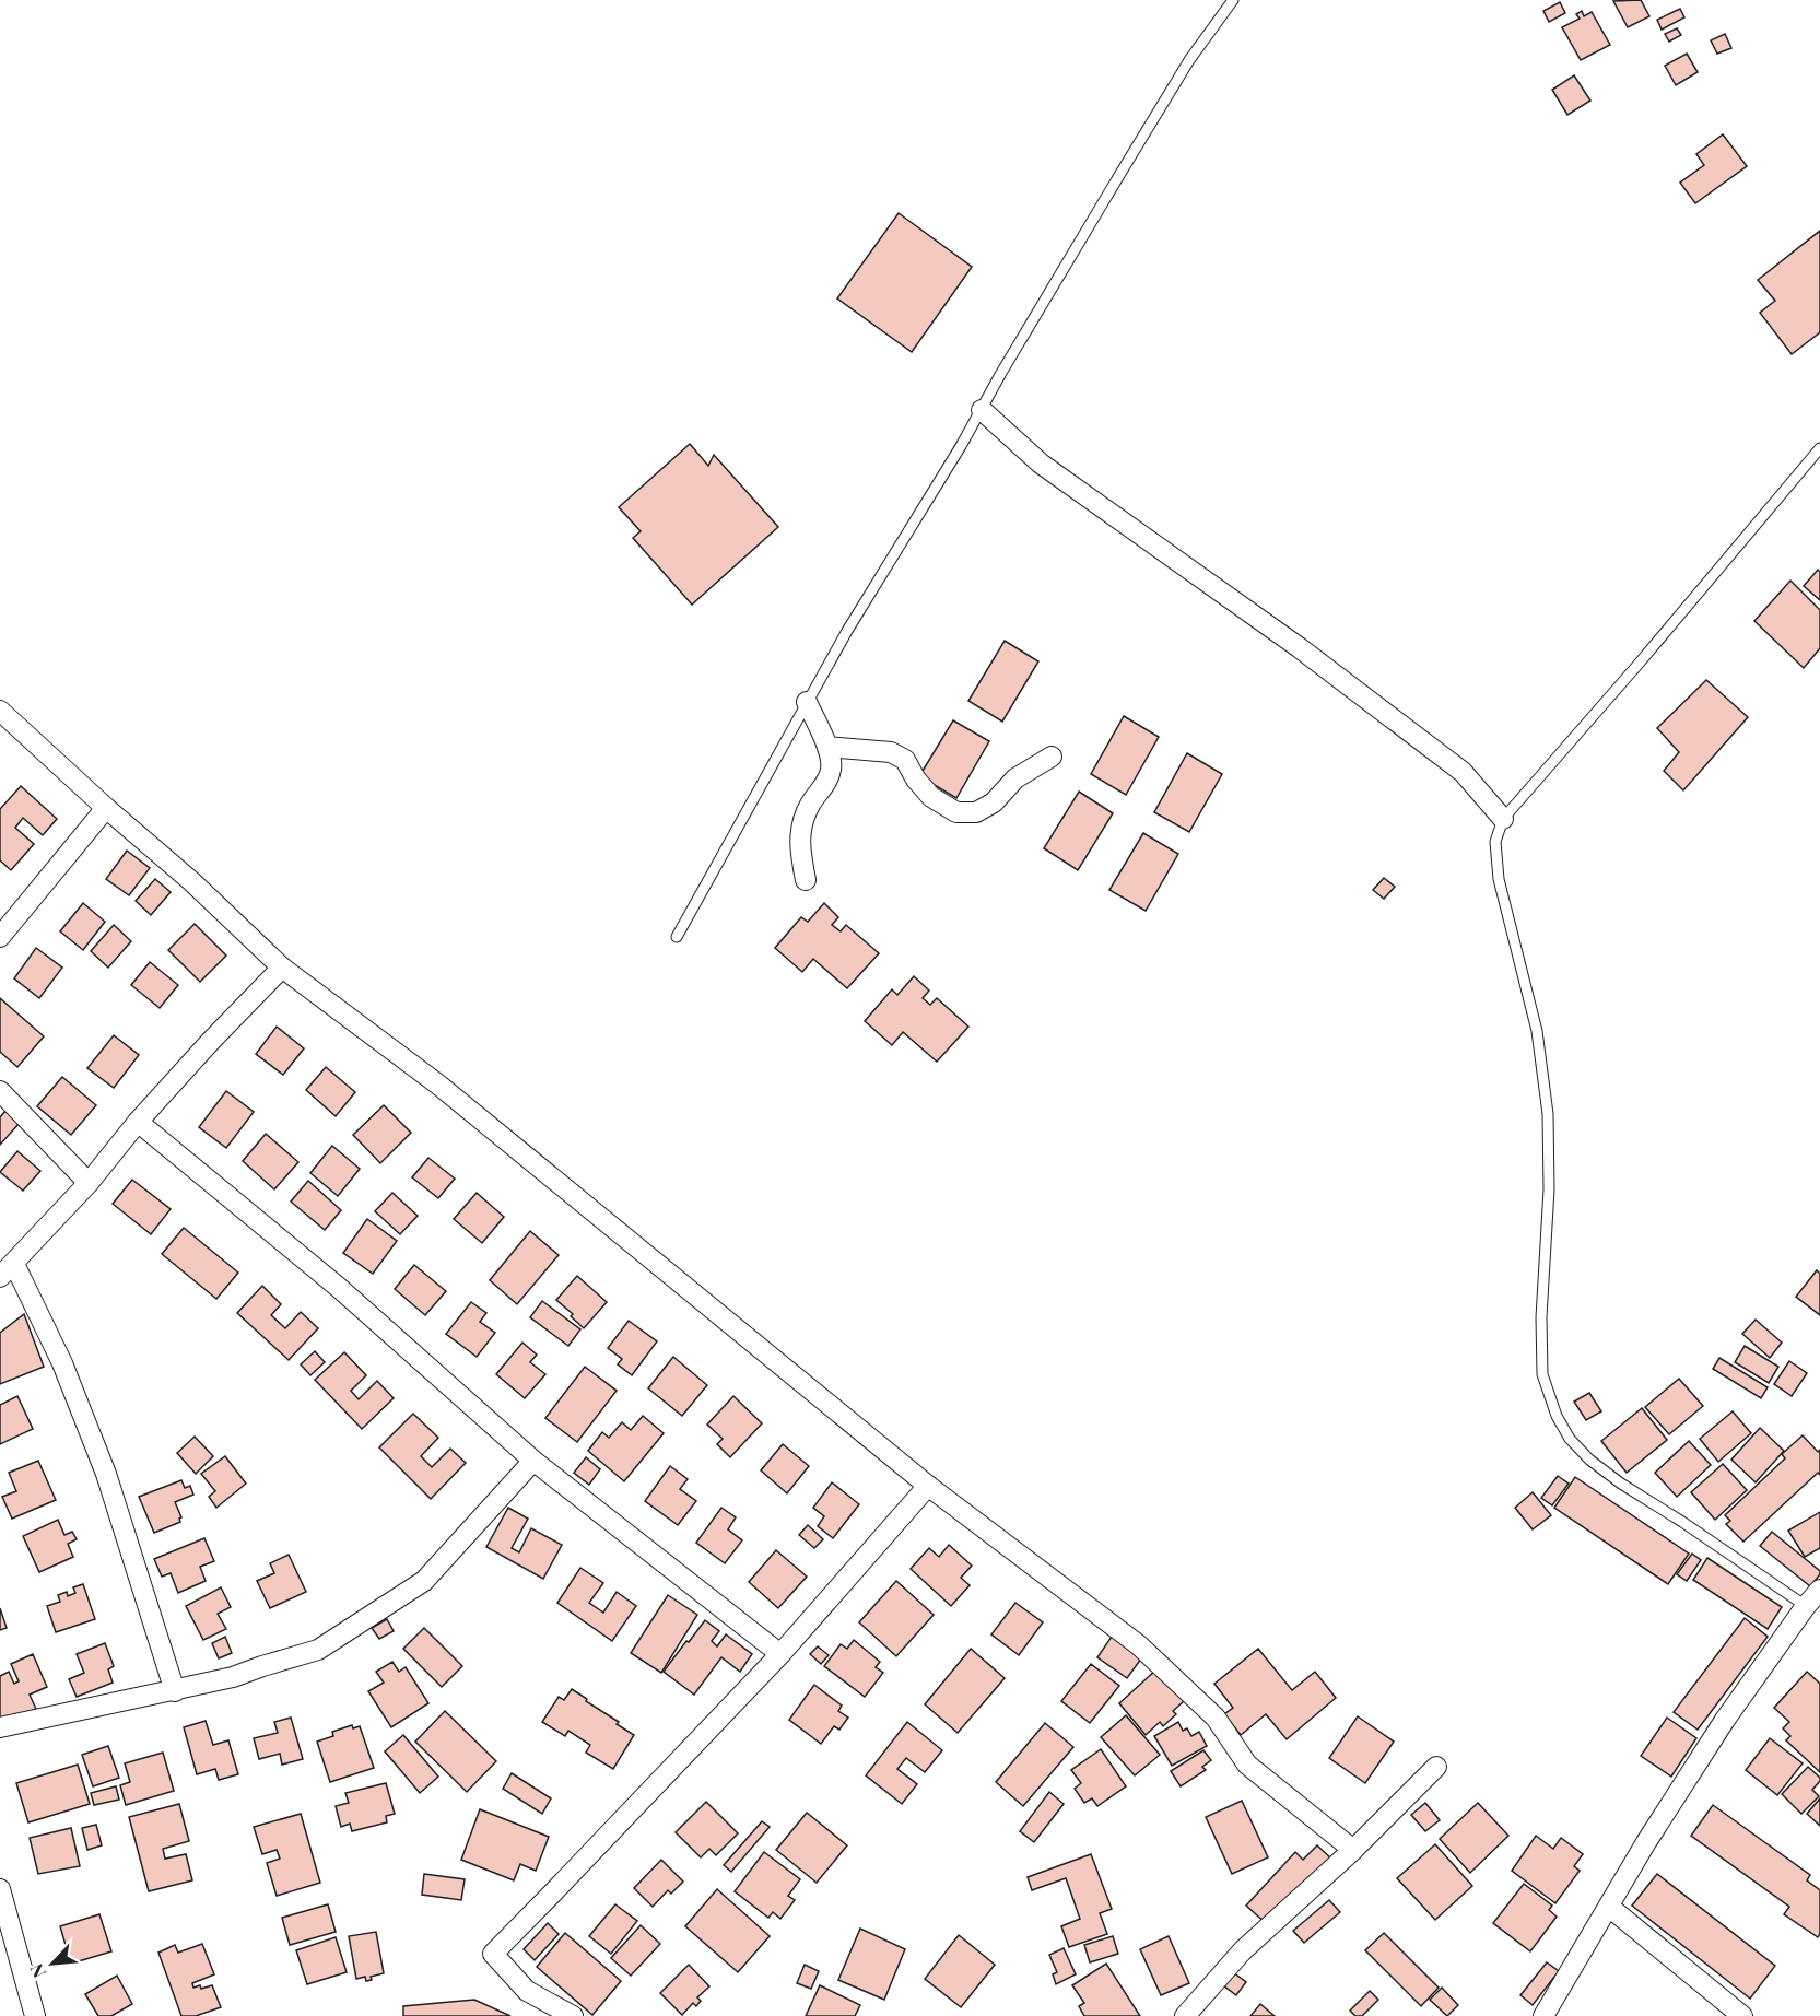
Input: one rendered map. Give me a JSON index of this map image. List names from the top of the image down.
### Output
{
  "north": "bottom left"
}
